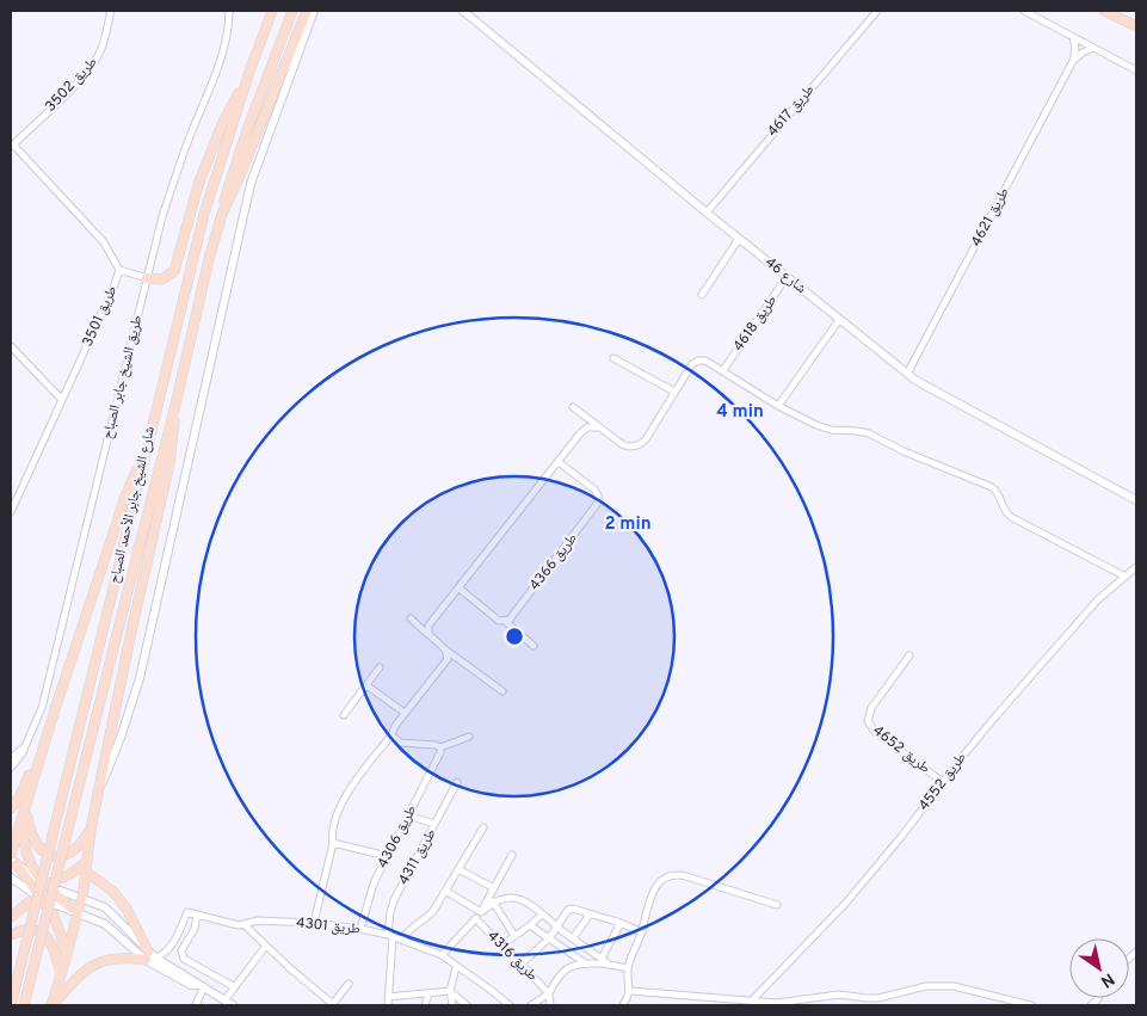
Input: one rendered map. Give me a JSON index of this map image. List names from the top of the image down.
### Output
{
  "streets": {
    "main road": ["شارع الشيخ جابر الأحمد الصباح"],
    "street": [
      "طريق 3502",
      "طريق 4617",
      "طريق 4621",
      "شارع 46",
      "طريق 3501",
      "طريق 4618",
      "طريق الشيخ جابر الصباح",
      "طريق 4366",
      "طريق 4652",
      "طريق 4552",
      "طريق 4306",
      "طريق 4311",
      "طريق 4301",
      "طريق 4316"
    ]
  },
  "crossings": [
    ["طريق 3502", "طريق 3501"],
    ["طريق 4617", "شارع 46"],
    ["طريق 4621", "شارع 46"],
    ["شارع 46", "طريق 4618"],
    ["طريق 4652", "طريق 4552"],
    ["طريق 4306", "طريق 4301"],
    ["طريق 4311", "طريق 4301"]
  ],
  "north": "bottom right",
  "rings": ["4 min", "2 min"]
}
